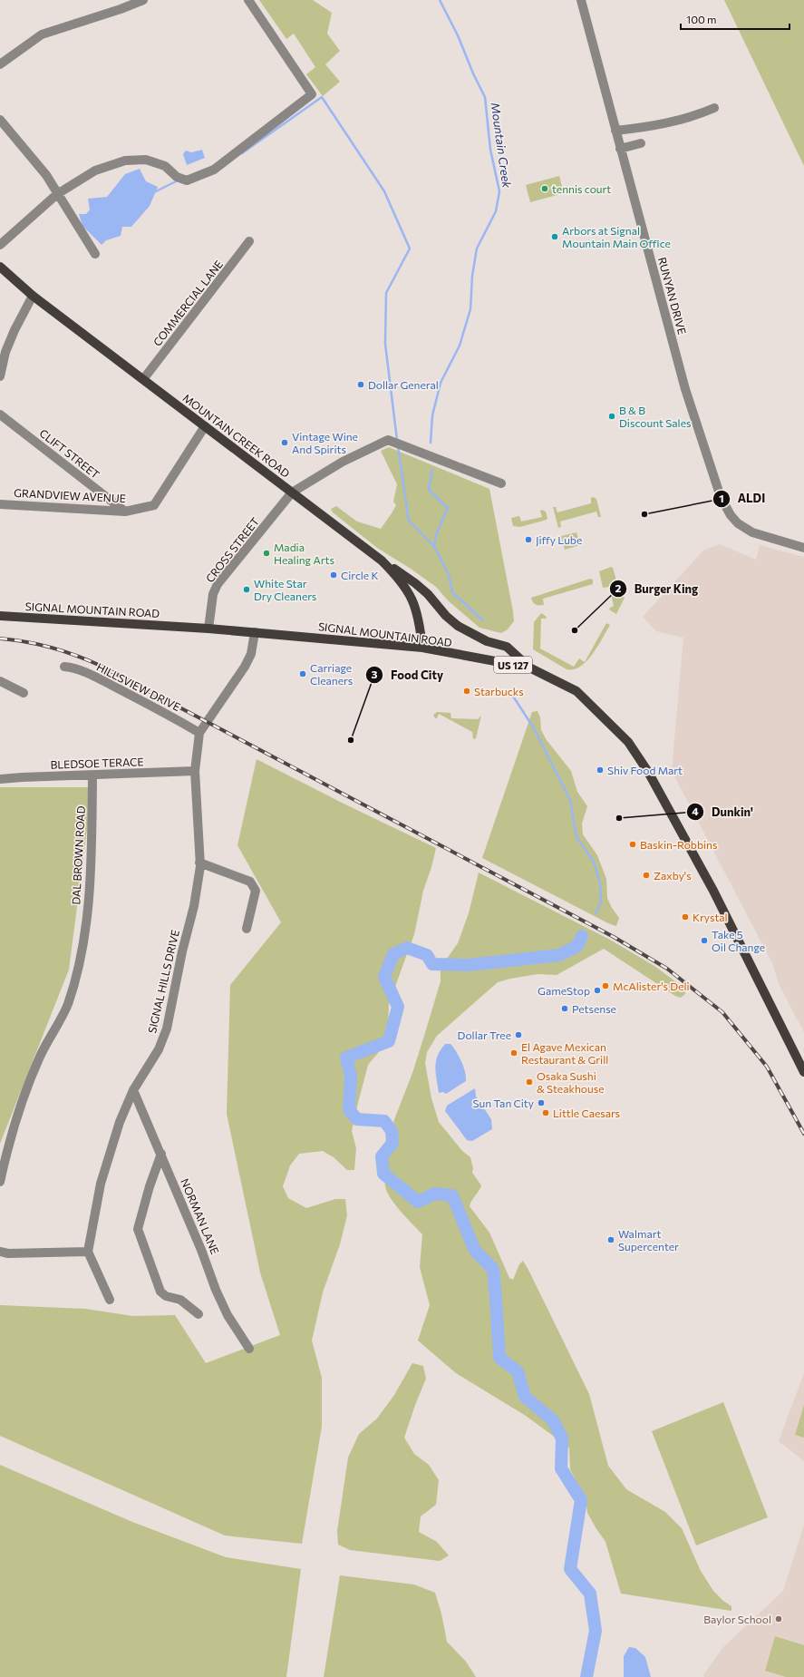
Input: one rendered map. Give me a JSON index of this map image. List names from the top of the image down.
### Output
{
  "streets": {
    "main road": ["MOUNTAIN CREEK ROAD", "SIGNAL MOUNTAIN ROAD", "US 127"],
    "street": [
      "RUNYAN DRIVE",
      "COMMERCIAL LANE",
      "CLIFT STREET",
      "GRANDVIEW AVENUE",
      "CROSS STREET",
      "HILLSVIEW DRIVE",
      "BLEDSOE TERACE",
      "DAL BROWN ROAD",
      "SIGNAL HILLS DRIVE",
      "NORMAN LANE"
    ]
  },
  "crossings": [
    ["COMMERCIAL LANE", "MOUNTAIN CREEK ROAD"],
    ["MOUNTAIN CREEK ROAD", "GRANDVIEW AVENUE"],
    ["MOUNTAIN CREEK ROAD", "CROSS STREET"],
    ["MOUNTAIN CREEK ROAD", "SIGNAL MOUNTAIN ROAD"],
    ["CLIFT STREET", "GRANDVIEW AVENUE"],
    ["CROSS STREET", "SIGNAL MOUNTAIN ROAD"],
    ["SIGNAL MOUNTAIN ROAD", "SIGNAL HILLS DRIVE"],
    ["HILLSVIEW DRIVE", "SIGNAL HILLS DRIVE"],
    ["BLEDSOE TERACE", "DAL BROWN ROAD"],
    ["BLEDSOE TERACE", "SIGNAL HILLS DRIVE"],
    ["SIGNAL HILLS DRIVE", "NORMAN LANE"]
  ],
  "water": ["Mountain Creek"],
  "places": [
    "tennis court",
    "Arbors at Signal Mountain Main Office",
    "Dollar General",
    "B & B Discount Sales",
    "Vintage Wine And Spirits",
    "ALDI",
    "Jiffy Lube",
    "Madia Healing Arts",
    "Circle K",
    "White Star Dry Cleaners",
    "Burger King",
    "Carriage Cleaners",
    "Starbucks",
    "Food City",
    "Shiv Food Mart",
    "Dunkin'",
    "Baskin-Robbins",
    "Zaxby's",
    "Krystal",
    "Take 5 Oil Change",
    "McAlister's Deli",
    "GameStop",
    "Petsense",
    "Dollar Tree",
    "El Agave Mexican Restaurant & Grill",
    "Osaka Sushi & Steakhouse",
    "Sun Tan City",
    "Little Caesars",
    "Walmart Supercenter",
    "Baylor School"
  ],
  "scale_bar": "100 m"
}
